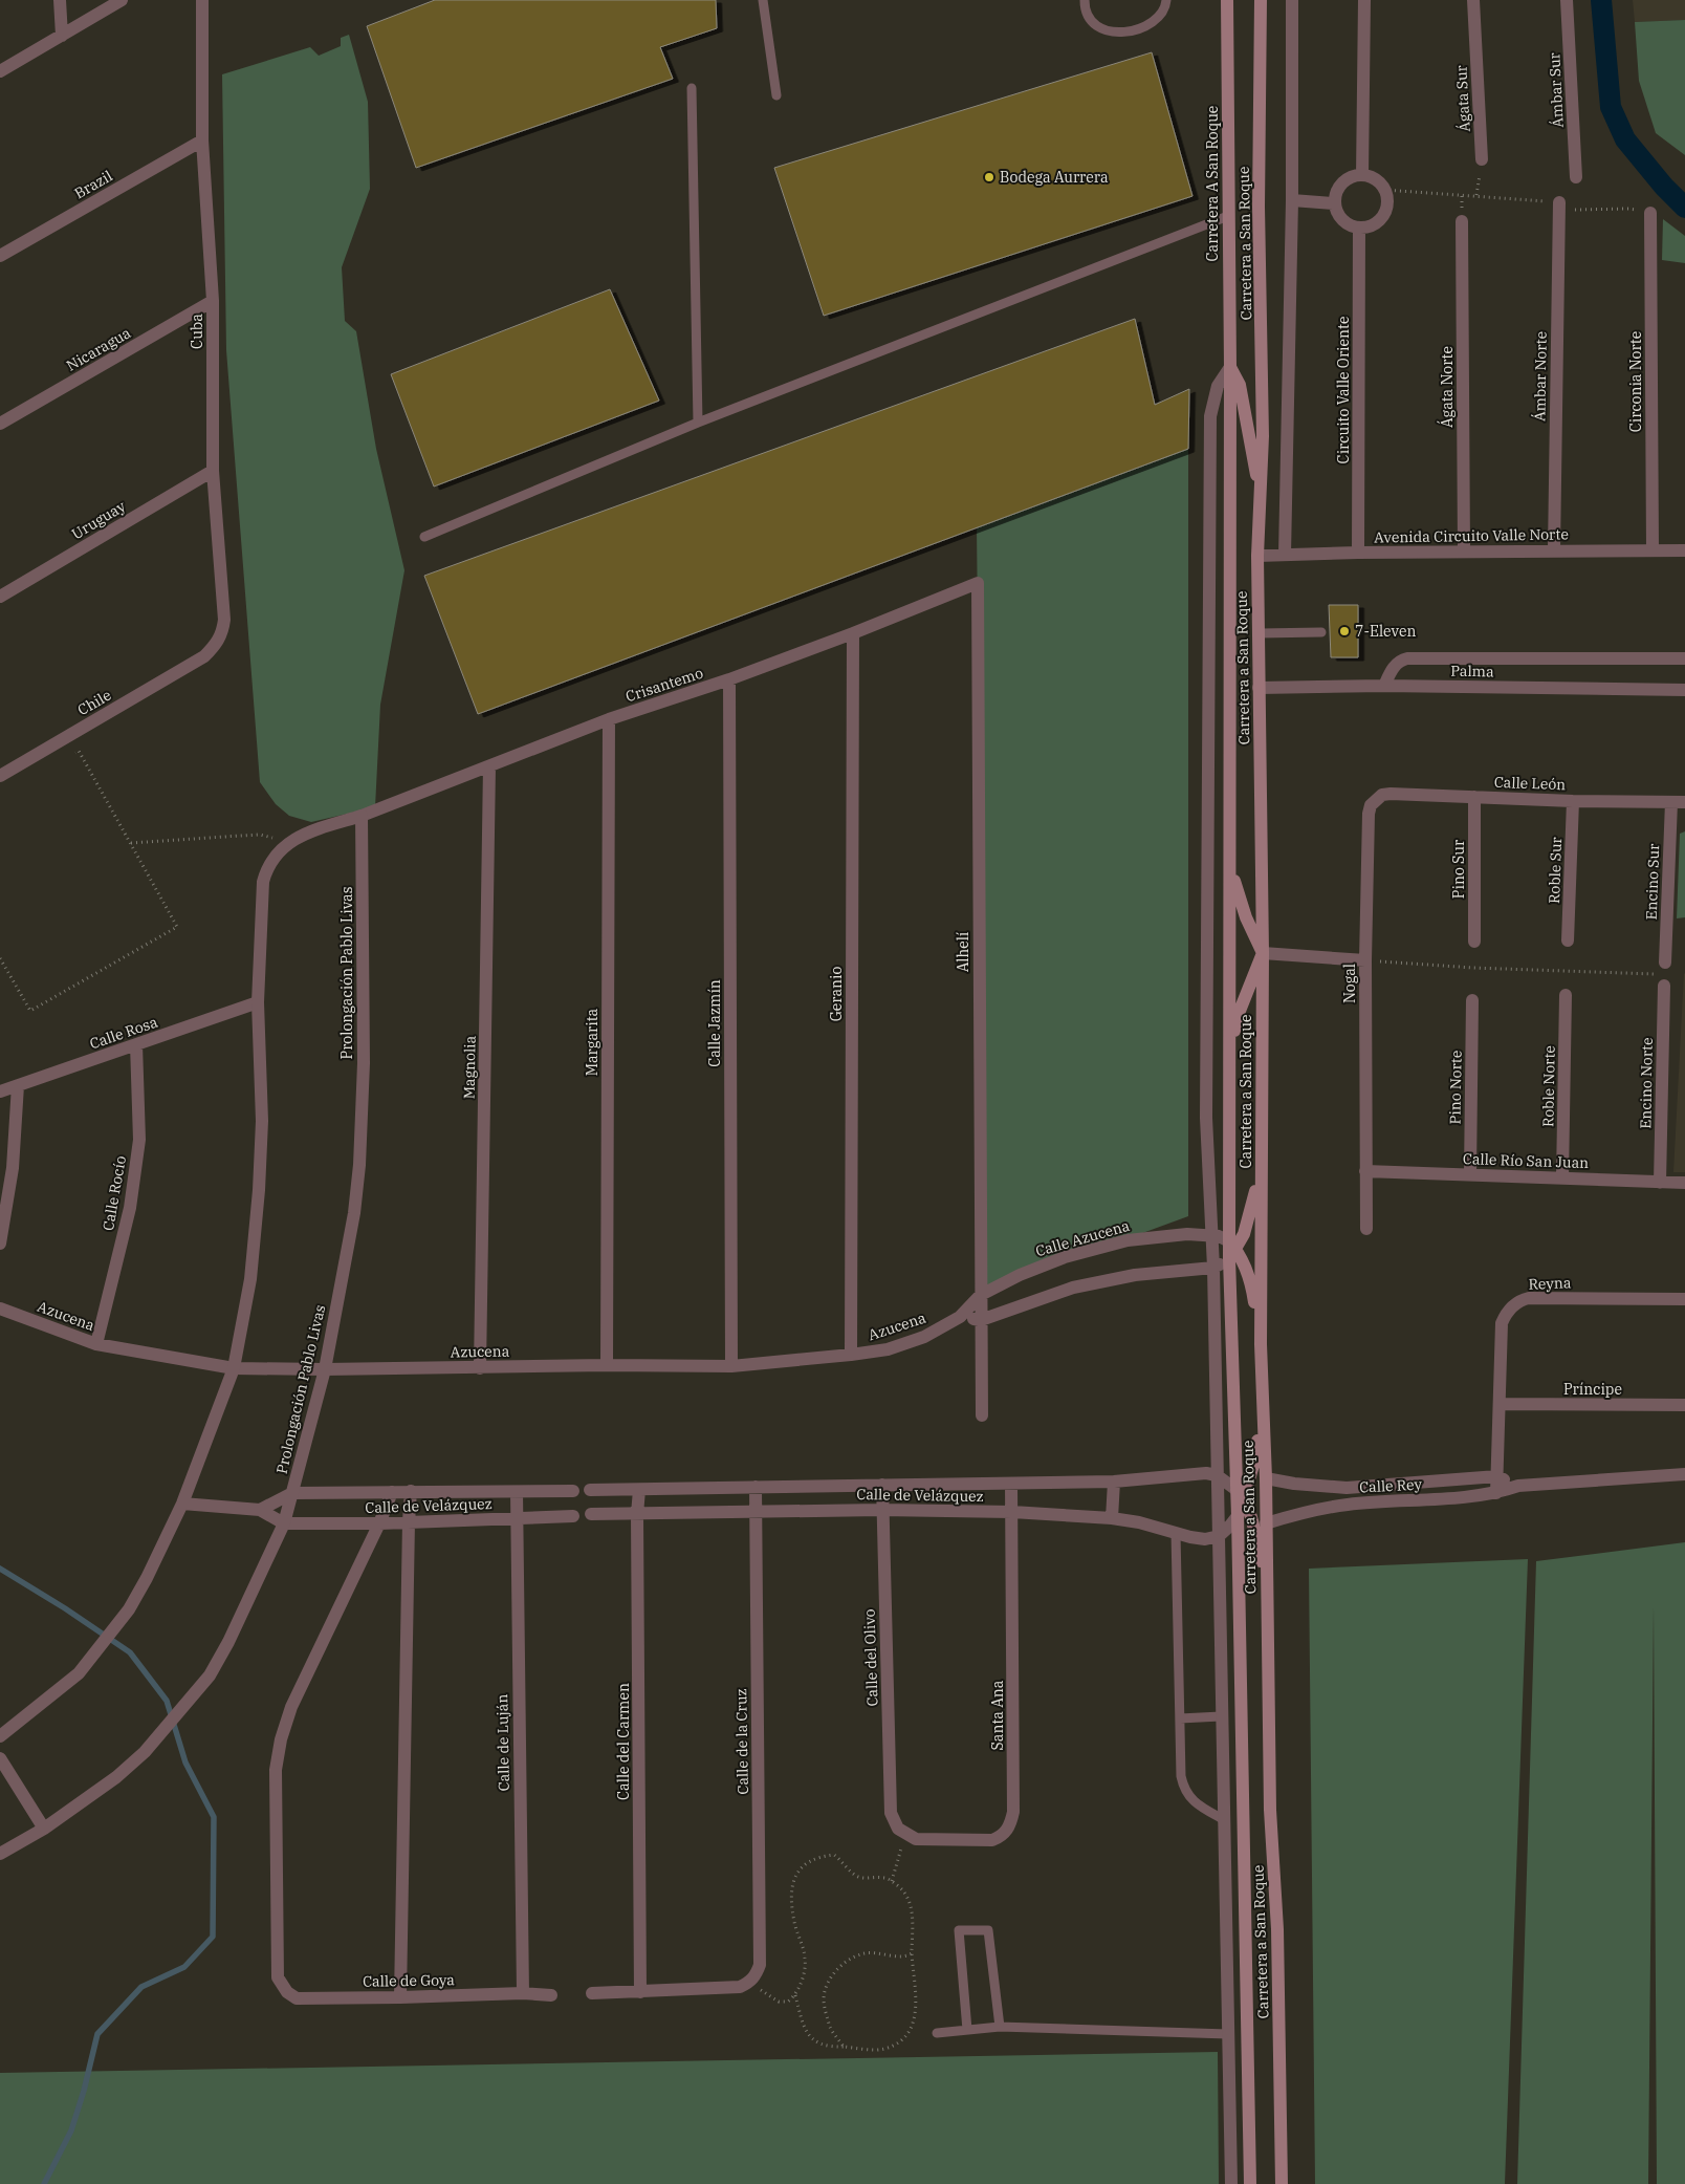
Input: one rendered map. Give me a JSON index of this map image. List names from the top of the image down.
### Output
{
  "streets": {
    "main road": ["Carretera A San Roque", "Carretera a San Roque"],
    "street": [
      "Ámbar Sur",
      "Ágata Sur",
      "Brazil",
      "Cuba",
      "Nicaragua",
      "Ámbar Norte",
      "Circonia Norte",
      "Ágata Norte",
      "Circuito Valle Oriente",
      "Uruguay",
      "Avenida Circuito Valle Norte",
      "Palma",
      "Crisantemo",
      "Chile",
      "Calle León",
      "Pino Sur",
      "Roble Sur",
      "Encino Sur",
      "Alhelí",
      "Prolongación Pablo Livas",
      "Nogal",
      "Geranio",
      "Calle Jazmín",
      "Calle Rosa",
      "Margarita",
      "Magnolia",
      "Encino Norte",
      "Roble Norte",
      "Pino Norte",
      "Calle Río San Juan",
      "Calle Rocío",
      "Calle Azucena",
      "Reyna",
      "Azucena",
      "Príncipe",
      "Calle Rey",
      "Calle de Velázquez",
      "Calle del Olivo",
      "Santa Ana",
      "Calle del Carmen",
      "Calle de la Cruz",
      "Calle de Luján",
      "Calle de Goya"
    ]
  },
  "crossings": [
    ["Carretera A San Roque", "Carretera a San Roque"],
    ["Brazil", "Cuba"],
    ["Carretera a San Roque", "Avenida Circuito Valle Norte"],
    ["Carretera a San Roque", "Palma"],
    ["Carretera a San Roque", "Calle Azucena"],
    ["Carretera a San Roque", "Calle Rey"],
    ["Carretera a San Roque", "Calle de Velázquez"],
    ["Cuba", "Nicaragua"],
    ["Cuba", "Uruguay"],
    ["Cuba", "Chile"],
    ["Ámbar Norte", "Avenida Circuito Valle Norte"],
    ["Circonia Norte", "Avenida Circuito Valle Norte"],
    ["Ágata Norte", "Avenida Circuito Valle Norte"],
    ["Circuito Valle Oriente", "Avenida Circuito Valle Norte"],
    ["Crisantemo", "Alhelí"],
    ["Crisantemo", "Prolongación Pablo Livas"],
    ["Crisantemo", "Geranio"],
    ["Crisantemo", "Calle Jazmín"],
    ["Crisantemo", "Calle Rosa"],
    ["Crisantemo", "Margarita"],
    ["Crisantemo", "Magnolia"],
    ["Calle León", "Pino Sur"],
    ["Calle León", "Roble Sur"],
    ["Calle León", "Encino Sur"],
    ["Calle León", "Nogal"],
    ["Alhelí", "Calle Azucena"],
    ["Alhelí", "Azucena"],
    ["Prolongación Pablo Livas", "Azucena"],
    ["Prolongación Pablo Livas", "Calle de Velázquez"],
    ["Nogal", "Calle Río San Juan"],
    ["Geranio", "Azucena"],
    ["Calle Jazmín", "Azucena"],
    ["Calle Rosa", "Calle Rocío"],
    ["Margarita", "Azucena"],
    ["Magnolia", "Azucena"],
    ["Encino Norte", "Calle Río San Juan"],
    ["Roble Norte", "Calle Río San Juan"],
    ["Pino Norte", "Calle Río San Juan"],
    ["Calle Rocío", "Azucena"],
    ["Calle Azucena", "Azucena"],
    ["Reyna", "Príncipe"],
    ["Reyna", "Calle Rey"],
    ["Calle de Velázquez", "Calle del Olivo"],
    ["Calle de Velázquez", "Santa Ana"],
    ["Calle de Velázquez", "Calle del Carmen"],
    ["Calle de Velázquez", "Calle de la Cruz"],
    ["Calle de Velázquez", "Calle de Luján"],
    ["Calle de Velázquez", "Calle de Goya"],
    ["Calle del Olivo", "Santa Ana"],
    ["Calle de Luján", "Calle de Goya"]
  ],
  "places": ["Bodega Aurrera", "7-Eleven"]
}
